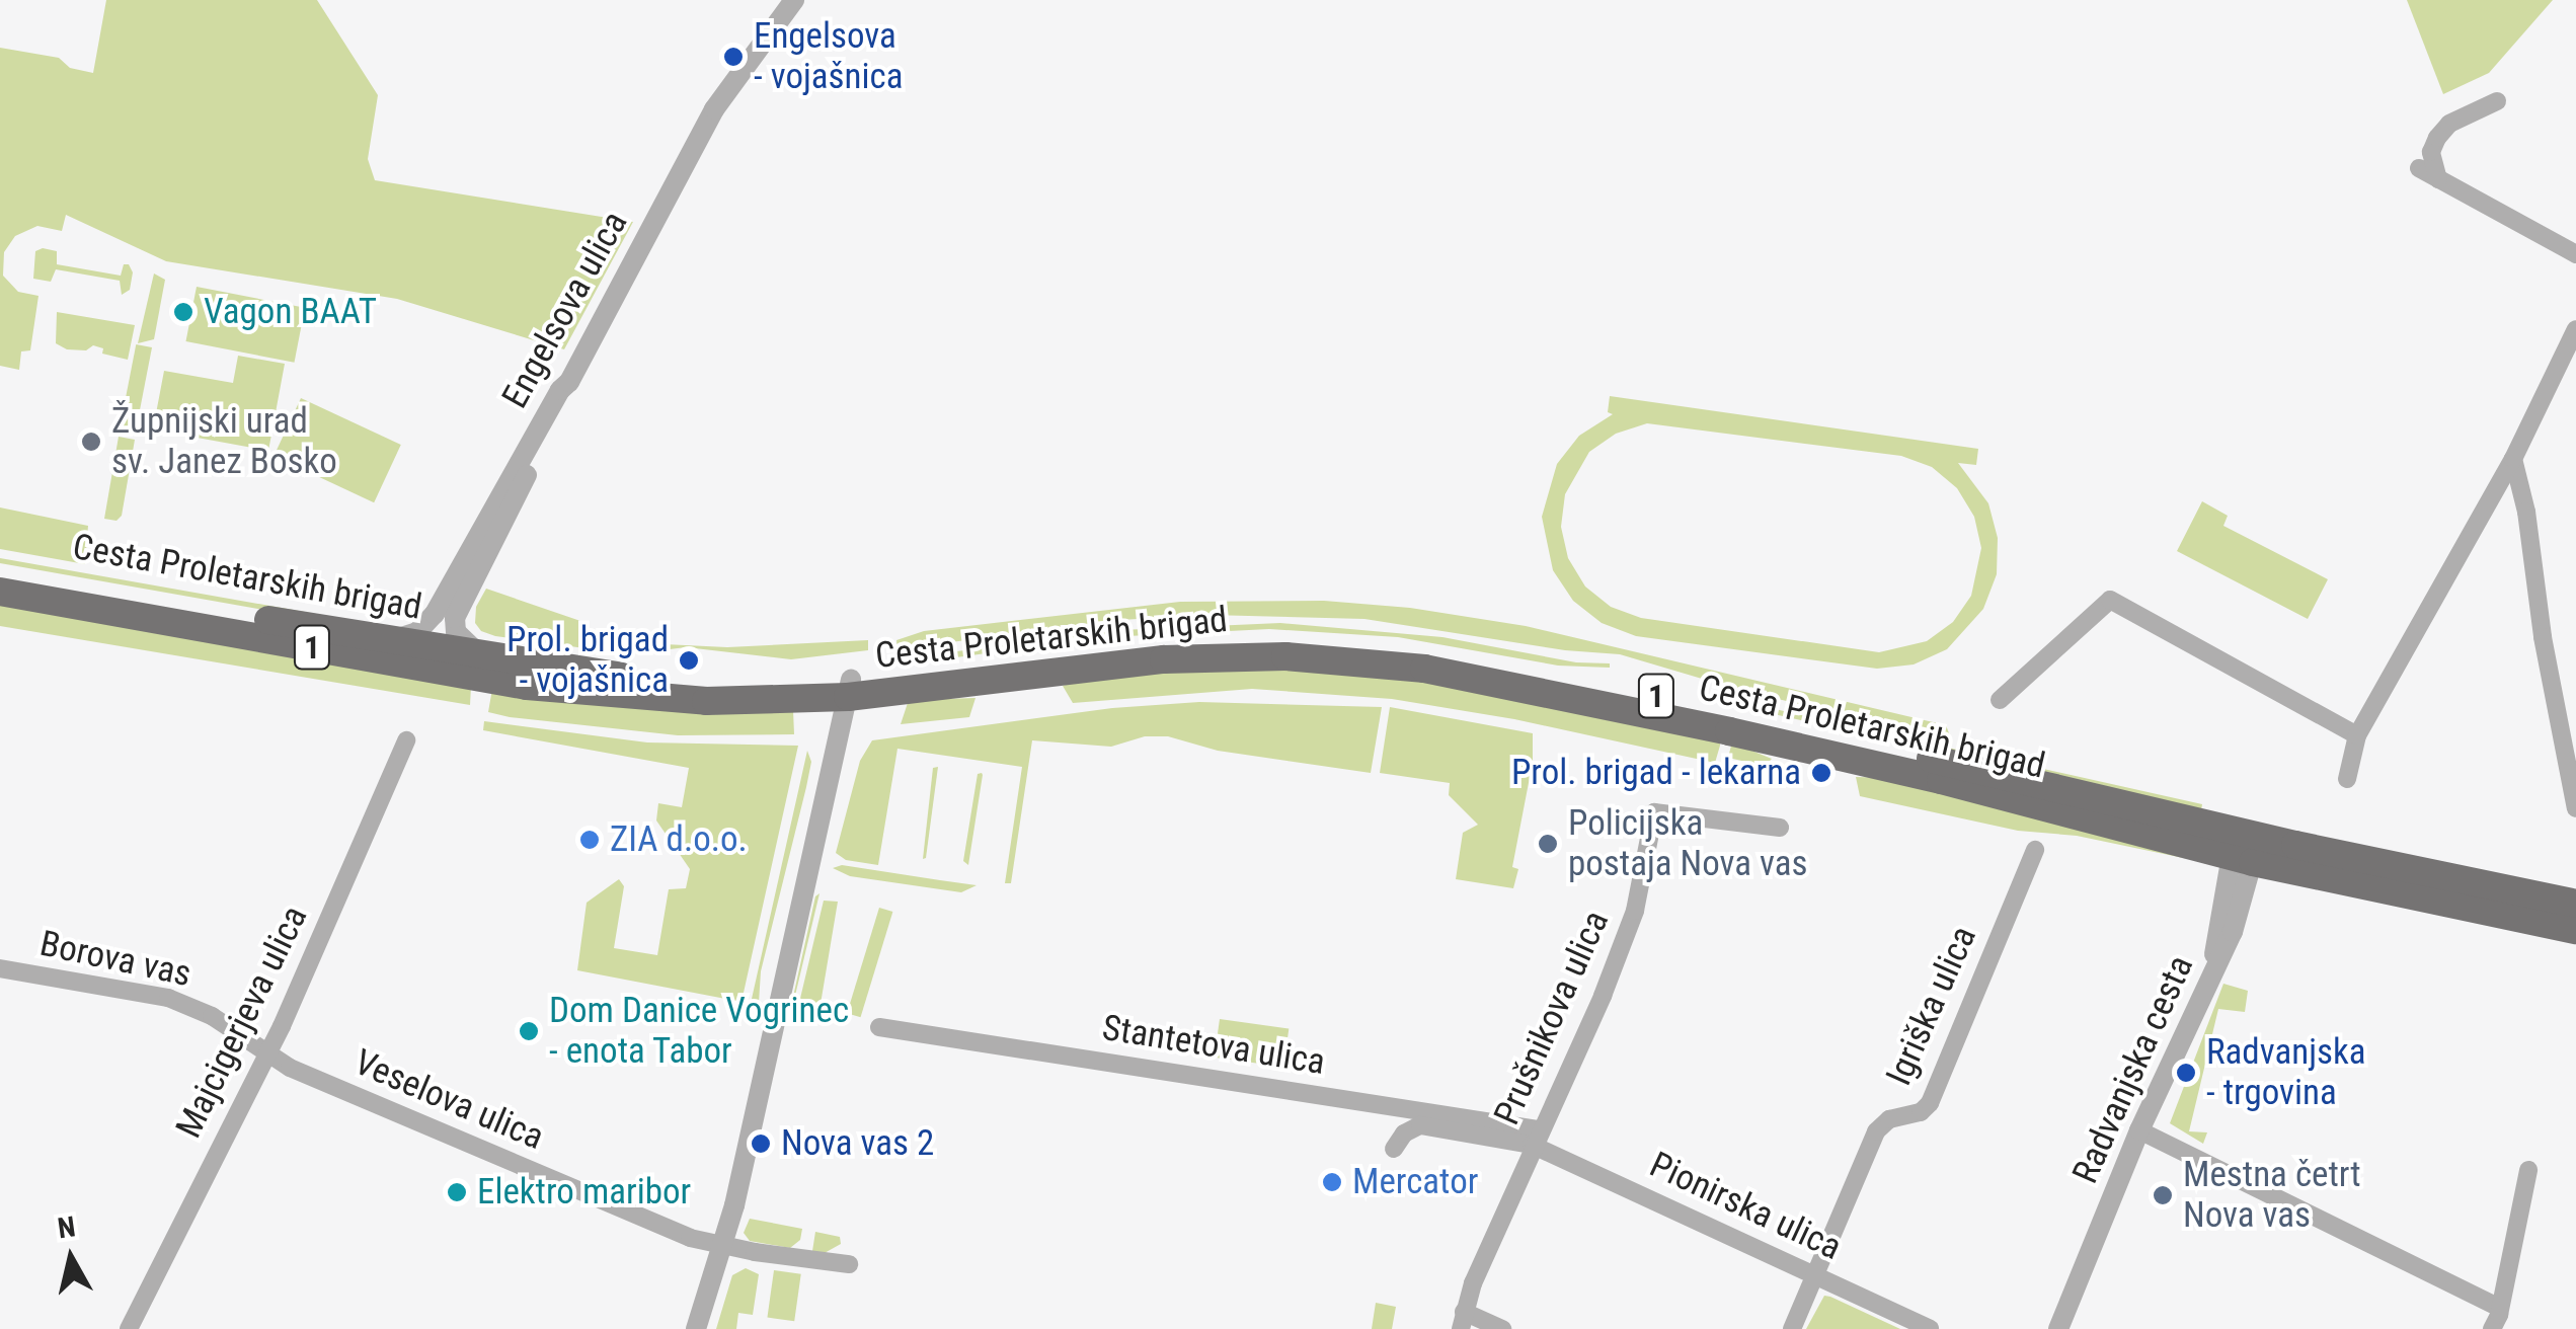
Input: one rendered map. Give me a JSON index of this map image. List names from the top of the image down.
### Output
{
  "streets": {
    "main road": ["Cesta Proletarskih brigad", "1"],
    "street": [
      "Engelsova ulica",
      "Borova vas",
      "Igriška ulica",
      "Prušnikova ulica",
      "Majcigerjeva ulica",
      "Stantetova ulica",
      "Radvanjska cesta",
      "Veselova ulica",
      "Pionirska ulica"
    ]
  },
  "crossings": [
    ["Engelsova ulica", "Cesta Proletarskih brigad"],
    ["Cesta Proletarskih brigad", "Radvanjska cesta"],
    ["Borova vas", "Majcigerjeva ulica"],
    ["Borova vas", "Veselova ulica"],
    ["Igriška ulica", "Pionirska ulica"],
    ["Prušnikova ulica", "Stantetova ulica"],
    ["Prušnikova ulica", "Pionirska ulica"],
    ["Majcigerjeva ulica", "Veselova ulica"],
    ["Stantetova ulica", "Pionirska ulica"]
  ],
  "places": [
    "Engelsova - vojašnica",
    "Vagon BAAT",
    "Župnijski urad sv. Janez Bosko",
    "Prol. brigad - vojašnica",
    "Prol. brigad - lekarna",
    "ZIA d.o.o.",
    "Policijska postaja Nova vas",
    "Dom Danice Vogrinec - enota Tabor",
    "Radvanjska - trgovina",
    "Nova vas 2",
    "Mercator",
    "Elektro maribor",
    "Mestna četrt Nova vas"
  ],
  "north": "top"
}
